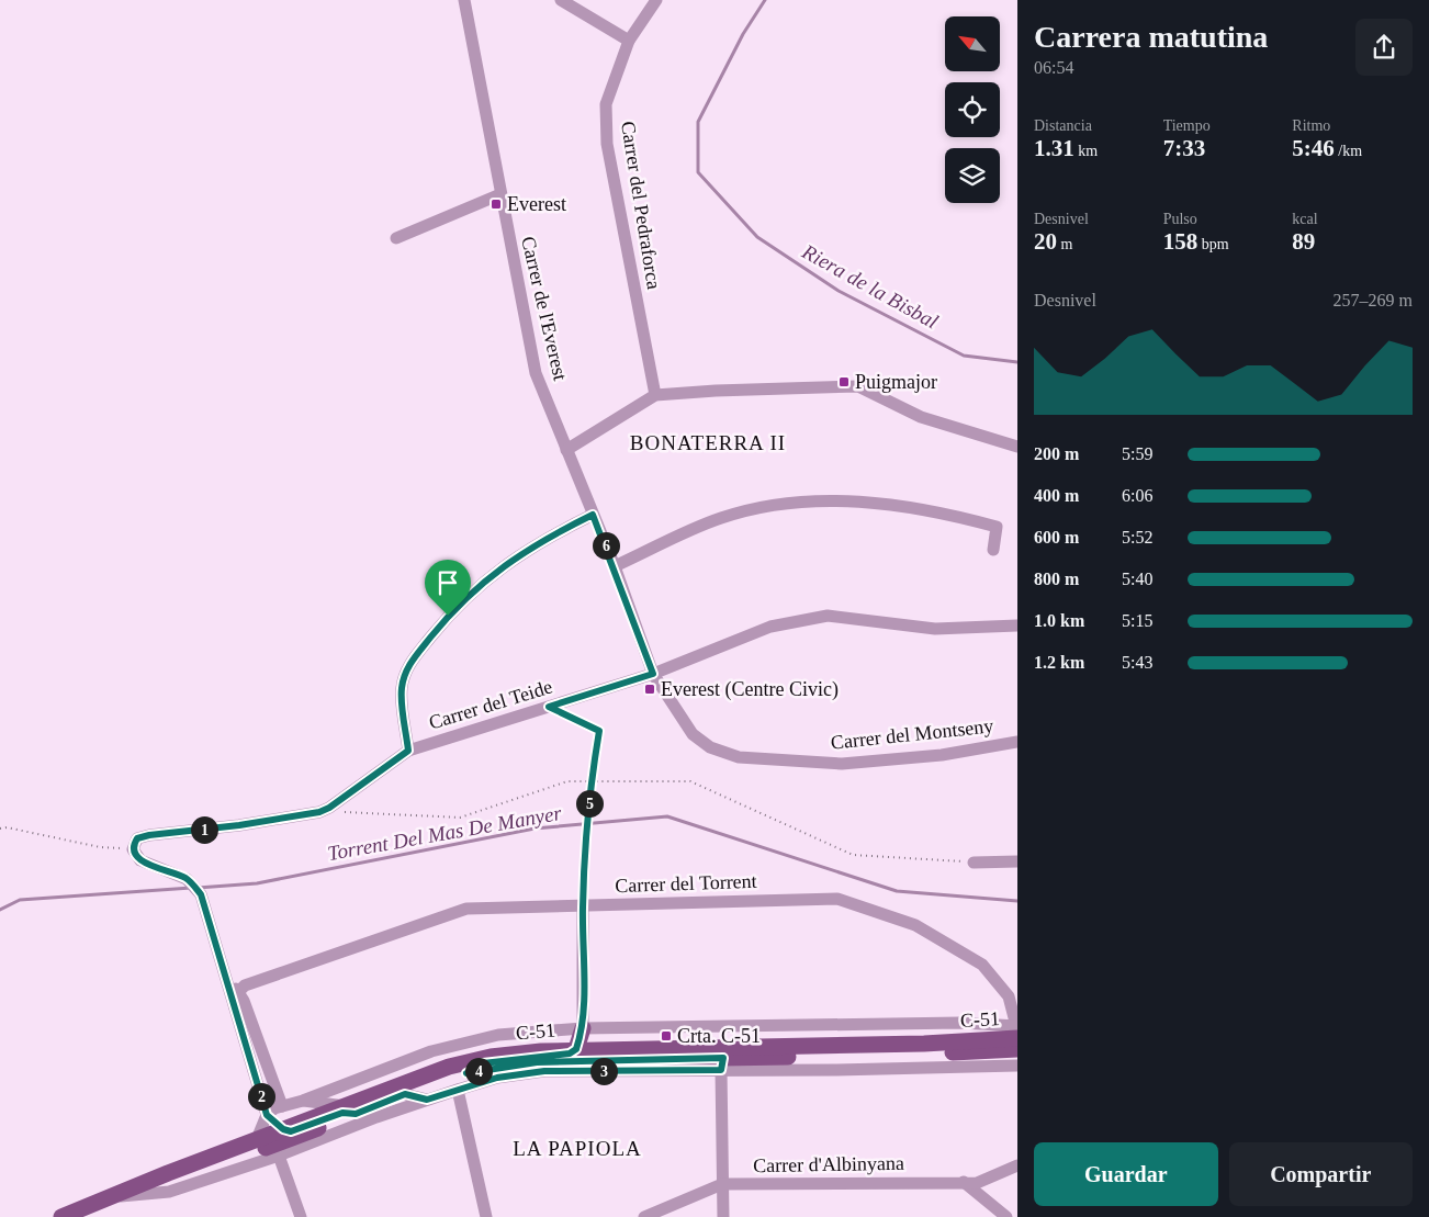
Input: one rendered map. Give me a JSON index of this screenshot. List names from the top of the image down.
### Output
{
  "streets": {
    "main road": ["C-51"],
    "street": [
      "Carrer del Pedraforca",
      "Carrer de l'Everest",
      "Carrer del Teide",
      "Carrer del Montseny",
      "Carrer del Torrent",
      "Carrer d'Albinyana"
    ]
  },
  "crossings": [
    ["Carrer de l'Everest", "Carrer del Teide"],
    ["Carrer de l'Everest", "Carrer del Montseny"],
    ["Carrer del Teide", "Carrer del Montseny"],
    ["Carrer del Torrent", "C-51"]
  ],
  "districts": ["BONATERRA II", "LA PAPIOLA"],
  "water": ["Riera de la Bisbal", "Torrent Del Mas De Manyer"],
  "places": {
    "transit": [
      "Everest",
      "Puigmajor",
      "Everest (Centre Civic)",
      "Crta. C-51"
    ]
  },
  "north": "top left",
  "page": {
    "heading": ["Carrera matutina", "06:54"],
    "stats": [
      ["Distancia", "1.31 km"],
      ["Tiempo", "7:33"],
      ["Ritmo", "5:46 /km"],
      ["Desnivel", "20 m"],
      ["Pulso", "158 bpm"],
      ["kcal", "89"]
    ],
    "chart": ["Desnivel", "257–269 m"],
    "list": [
      {
        "name": "200 m",
        "note": "5:59"
      },
      {
        "name": "400 m",
        "note": "6:06"
      },
      {
        "name": "600 m",
        "note": "5:52"
      },
      {
        "name": "800 m",
        "note": "5:40"
      },
      {
        "name": "1.0 km",
        "note": "5:15"
      },
      {
        "name": "1.2 km",
        "note": "5:43"
      }
    ],
    "pins": [
      "6",
      "5",
      "1",
      "3",
      "4",
      "2"
    ],
    "buttons": ["Guardar", "Compartir"]
  }
}
